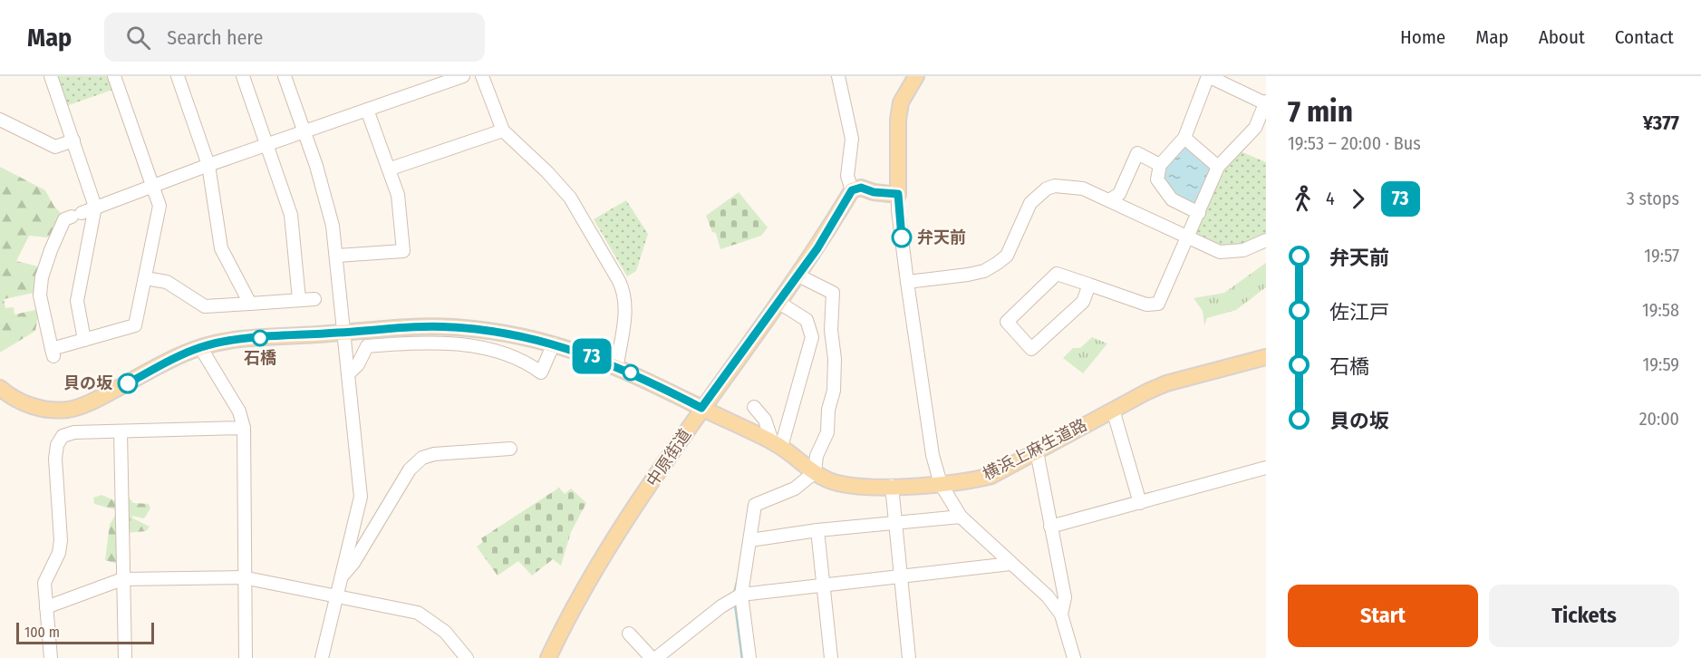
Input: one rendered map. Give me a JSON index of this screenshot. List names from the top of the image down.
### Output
{
  "streets": {
    "main road": ["横浜上麻生道路", "中原街道"]
  },
  "crossings": [
    ["横浜上麻生道路", "中原街道"]
  ],
  "places": ["弁天前", "石橋", "貝の坂"],
  "lines": ["bus line 73"],
  "scale_bar": "100 m",
  "page": {
    "header": "Map",
    "search": "Search here",
    "nav": [
      "Home",
      "Map",
      "About",
      "Contact"
    ],
    "on_map": "73",
    "heading": ["7 min", "19:53 – 20:00 · Bus", "¥377"],
    "legs": ["4", "73", "3 stops"],
    "list": [
      {
        "name": "弁天前",
        "value": "19:57"
      },
      {
        "name": "佐江戸",
        "value": "19:58"
      },
      {
        "name": "石橋",
        "value": "19:59"
      },
      {
        "name": "貝の坂",
        "value": "20:00"
      }
    ],
    "buttons": ["Start", "Tickets"],
    "scale": "100 m"
  }
}
